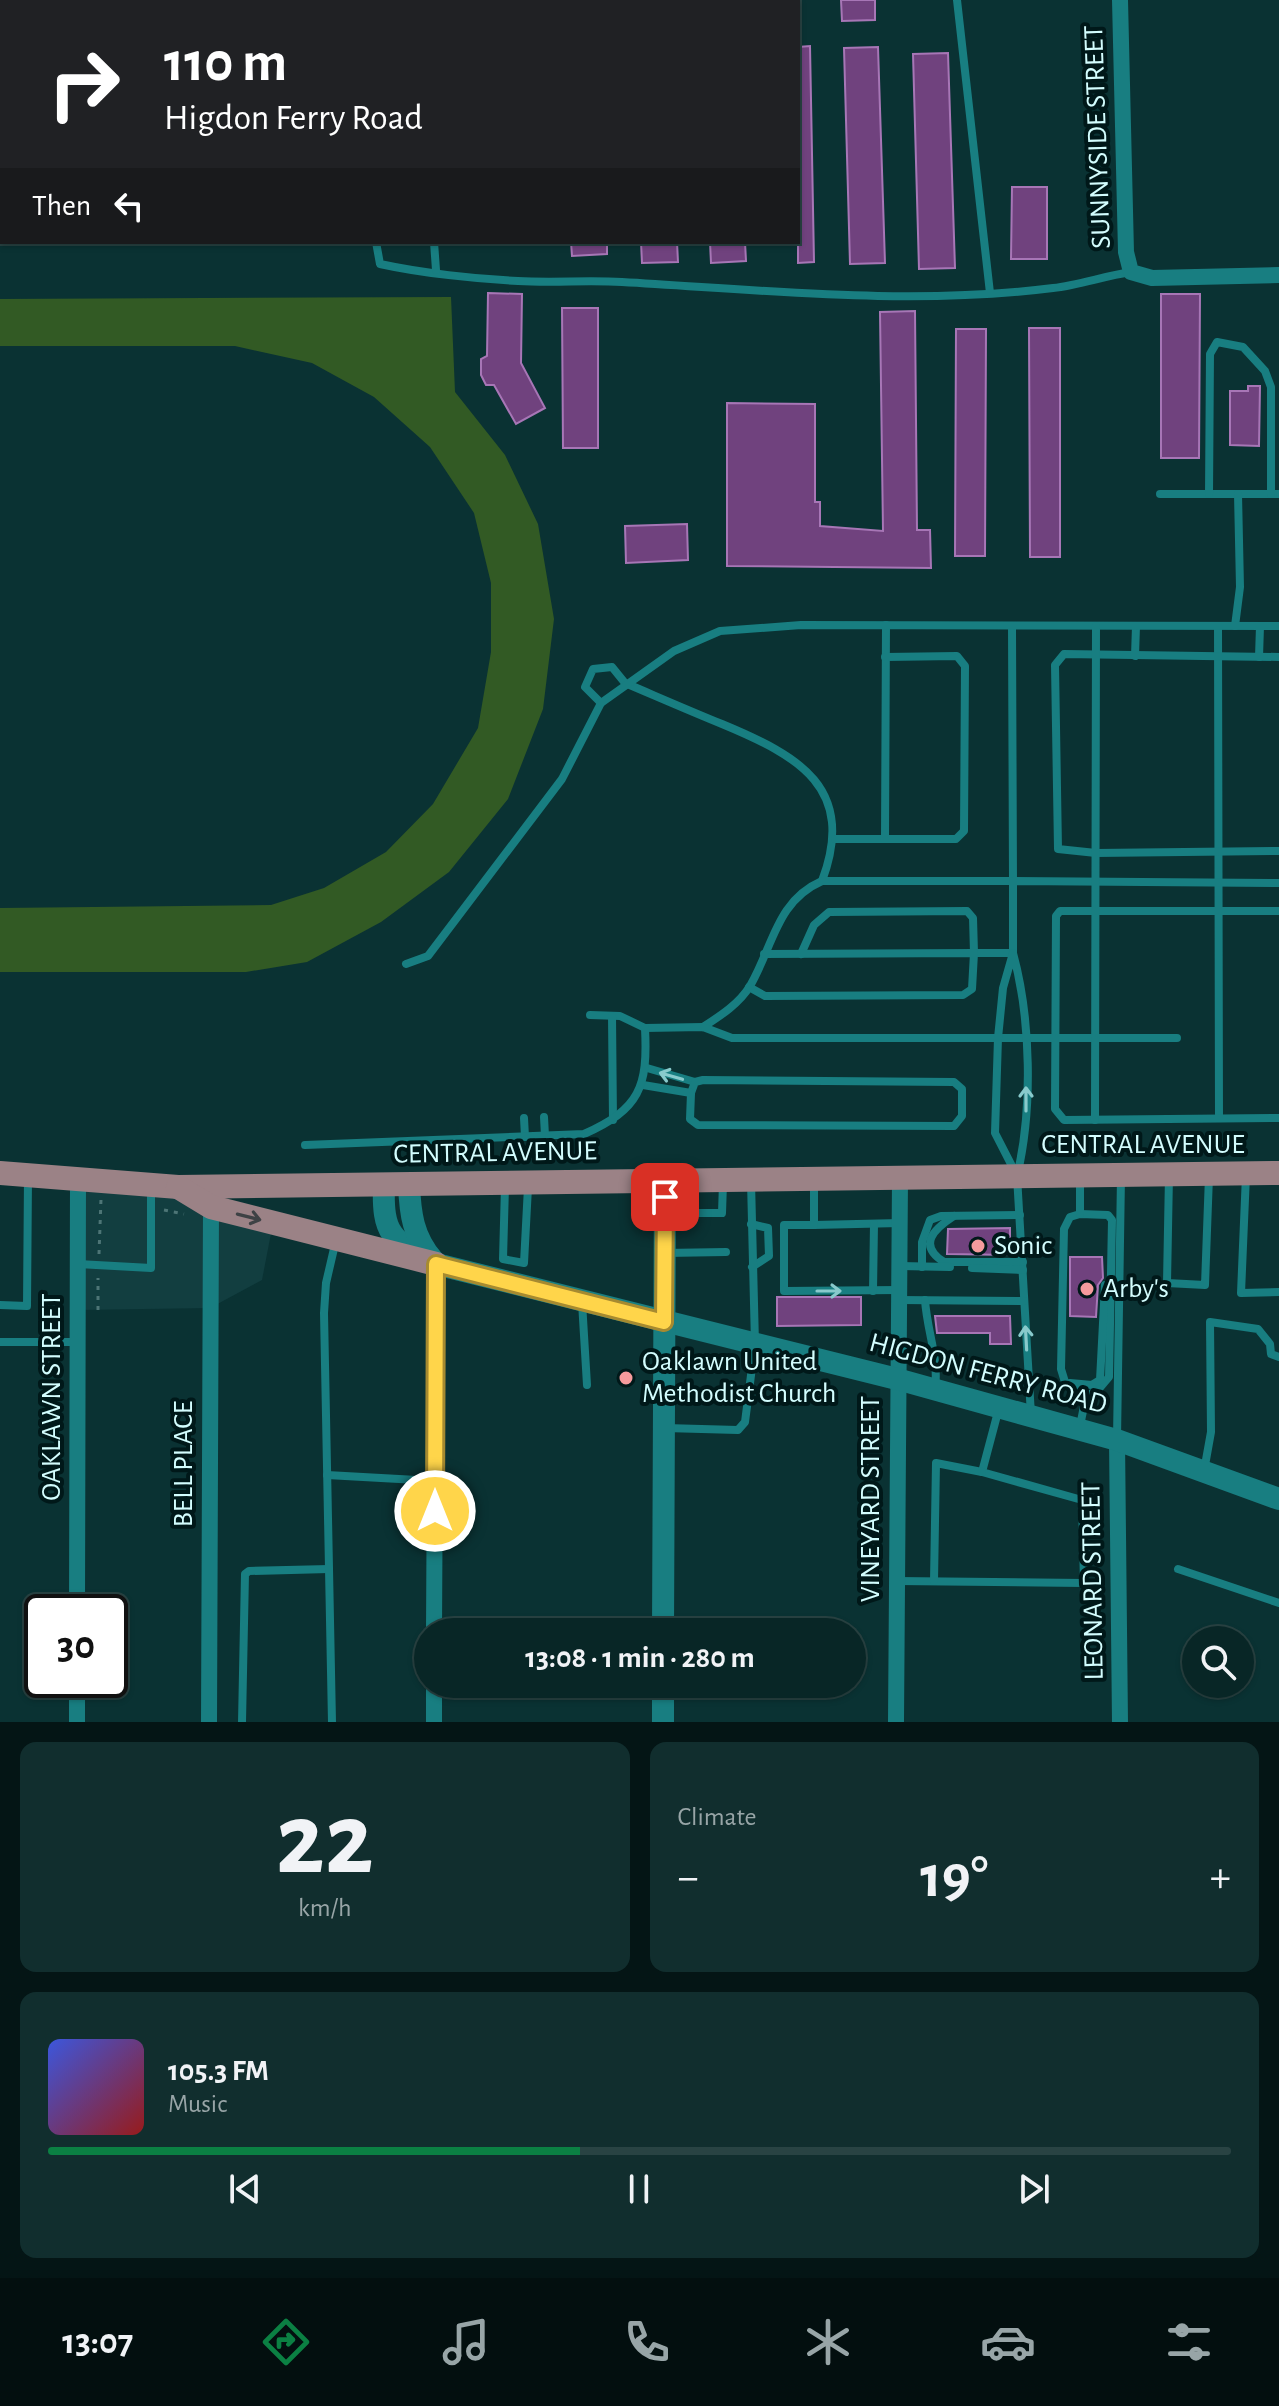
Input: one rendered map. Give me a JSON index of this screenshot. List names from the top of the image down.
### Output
{
  "streets": {
    "main road": ["CENTRAL AVENUE", "HIGDON FERRY ROAD"],
    "street": [
      "SUNNYSIDE STREET",
      "OAKLAWN STREET",
      "BELL PLACE",
      "VINEYARD STREET",
      "LEONARD STREET"
    ]
  },
  "crossings": [
    ["CENTRAL AVENUE", "HIGDON FERRY ROAD"],
    ["CENTRAL AVENUE", "OAKLAWN STREET"],
    ["CENTRAL AVENUE", "VINEYARD STREET"],
    ["HIGDON FERRY ROAD", "VINEYARD STREET"],
    ["HIGDON FERRY ROAD", "LEONARD STREET"]
  ],
  "places": ["Sonic", "Arby's", "Oaklawn United Methodist Church"],
  "page": {
    "turn": ["110 m", "Higdon Ferry Road"],
    "then": "Then",
    "limit": "30",
    "trip": "13:08 · 1 min · 280 m",
    "tile": [
      ["22", "km/h"],
      "Climate"
    ],
    "heat": ["−", "19°", "+"],
    "song": ["105.3 FM", "Music"],
    "tabs": "13:07"
  }
}
